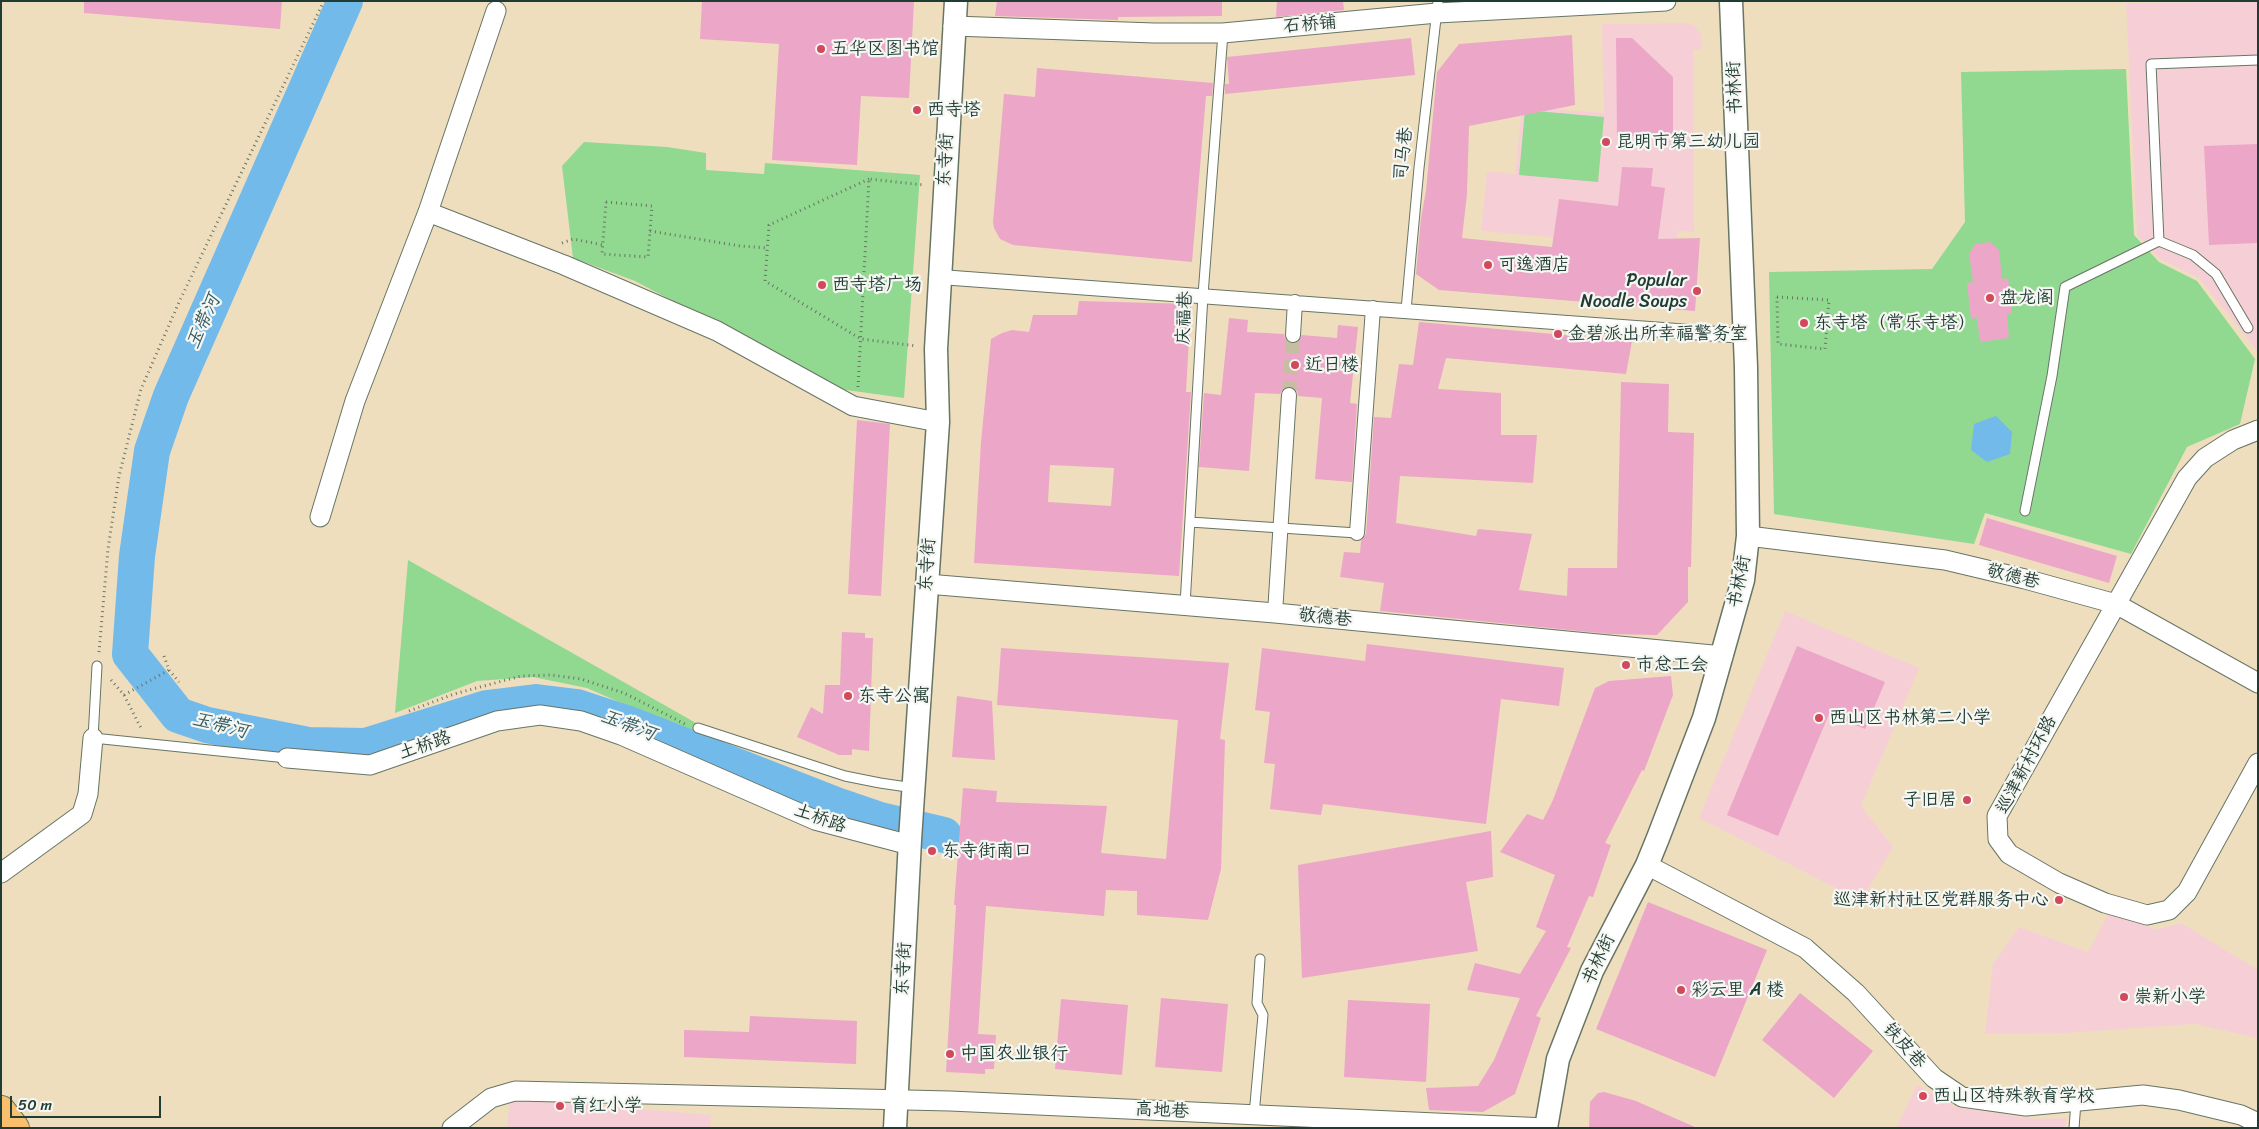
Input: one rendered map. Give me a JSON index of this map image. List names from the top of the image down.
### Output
{
  "streets": {
    "street": [
      "石桥铺",
      "书林街",
      "东寺街",
      "敬德巷",
      "土桥路",
      "巡津新村环路",
      "铁皮巷",
      "高地巷"
    ],
    "lane": ["司马巷", "庆福巷"]
  },
  "crossings": [
    ["石桥铺", "司马巷"],
    ["石桥铺", "东寺街"],
    ["石桥铺", "庆福巷"],
    ["书林街", "敬德巷"],
    ["书林街", "铁皮巷"],
    ["书林街", "高地巷"],
    ["东寺街", "敬德巷"],
    ["东寺街", "土桥路"],
    ["东寺街", "高地巷"],
    ["庆福巷", "敬德巷"],
    ["敬德巷", "巡津新村环路"]
  ],
  "water": ["玉带河"],
  "places": [
    "五华区图书馆",
    "西寺塔",
    "昆明市第三幼儿园",
    "可逸酒店",
    "西寺塔广场",
    "Popular Noodle Soups",
    "盘龙阁",
    "东寺塔（常乐寺塔）",
    "金碧派出所幸福警务室",
    "近日楼",
    "市总工会",
    "东寺公寓",
    "西山区书林第二小学",
    "子旧居",
    "东寺街南口",
    "巡津新村社区党群服务中心",
    "彩云里 A 楼",
    "崇新小学",
    "中国农业银行",
    "西山区特殊教育学校",
    "育红小学"
  ],
  "scale_bar": "50 m"
}
